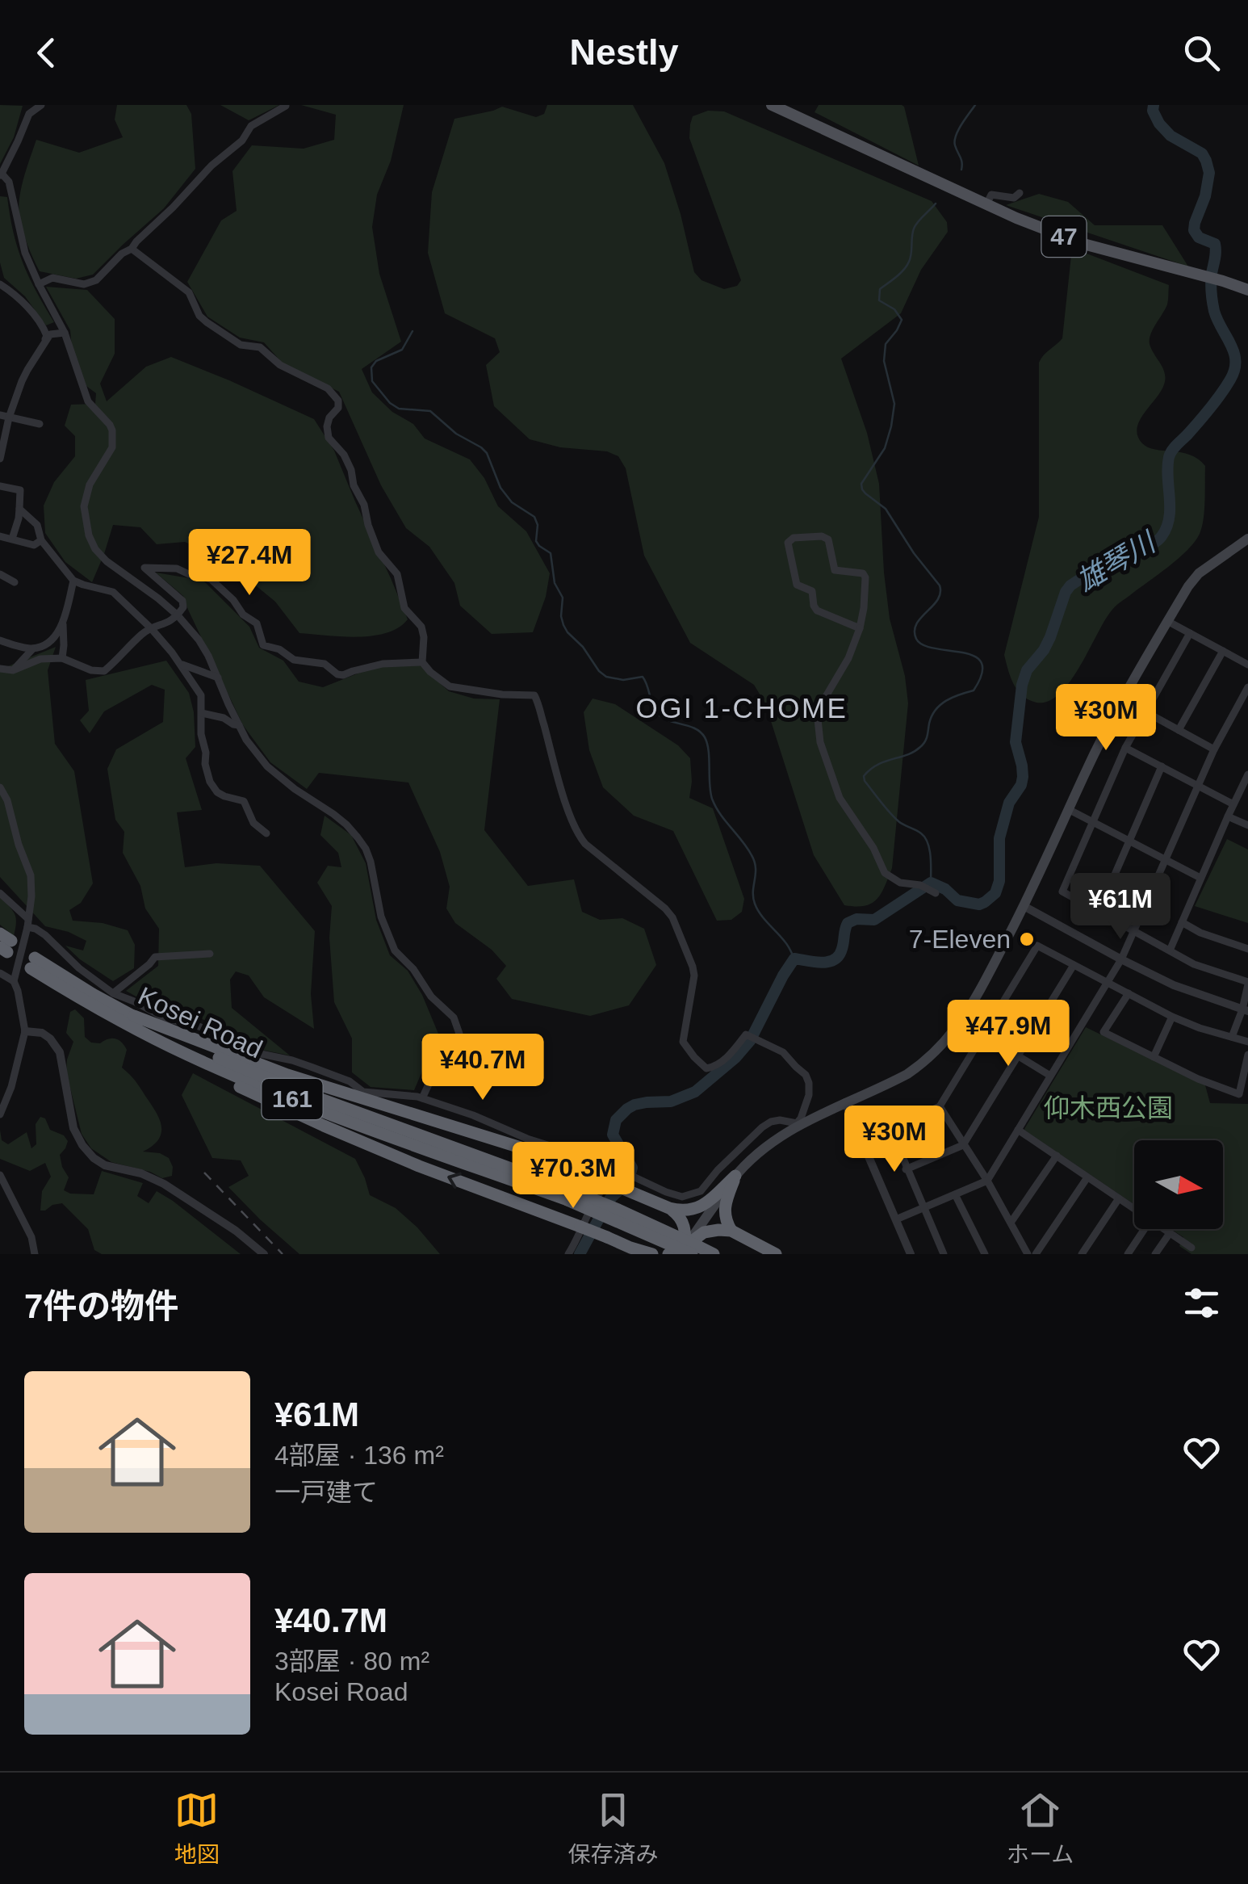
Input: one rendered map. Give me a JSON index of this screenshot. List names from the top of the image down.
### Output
{
  "streets": {
    "highway": ["Kosei Road", "161"],
    "main road": ["47"]
  },
  "districts": ["OGI 1-CHOME"],
  "water": ["雄琴川"],
  "parks": ["仰木西公園"],
  "places": ["7-Eleven"],
  "north": "right",
  "page": {
    "header": "Nestly",
    "price": [
      "¥27.4M",
      "¥30M",
      "¥61M",
      "¥47.9M",
      "¥40.7M",
      "¥30M",
      "¥70.3M"
    ],
    "heading": "7件の物件",
    "list": [
      {
        "name": "¥61M",
        "note": "4部屋 · 136 m² · 一戸建て"
      },
      {
        "name": "¥40.7M",
        "note": "3部屋 · 80 m² · Kosei Road"
      }
    ],
    "tabs": ["地図", "保存済み", "ホーム"]
  }
}
